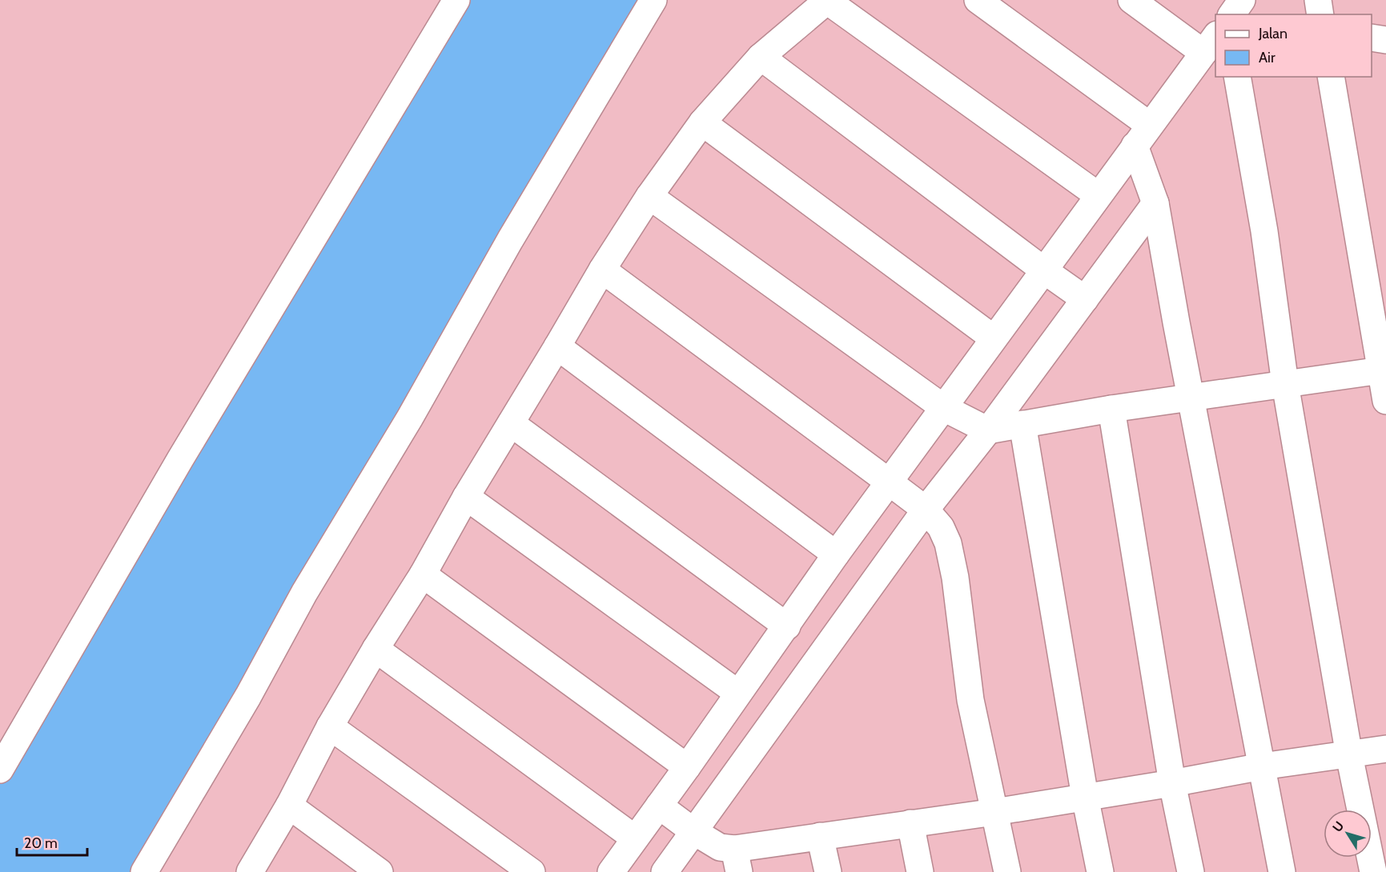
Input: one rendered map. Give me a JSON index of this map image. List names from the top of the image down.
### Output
{
  "legend": ["Jalan", "Air"],
  "scale_bar": "20 m",
  "north": "top left"
}
